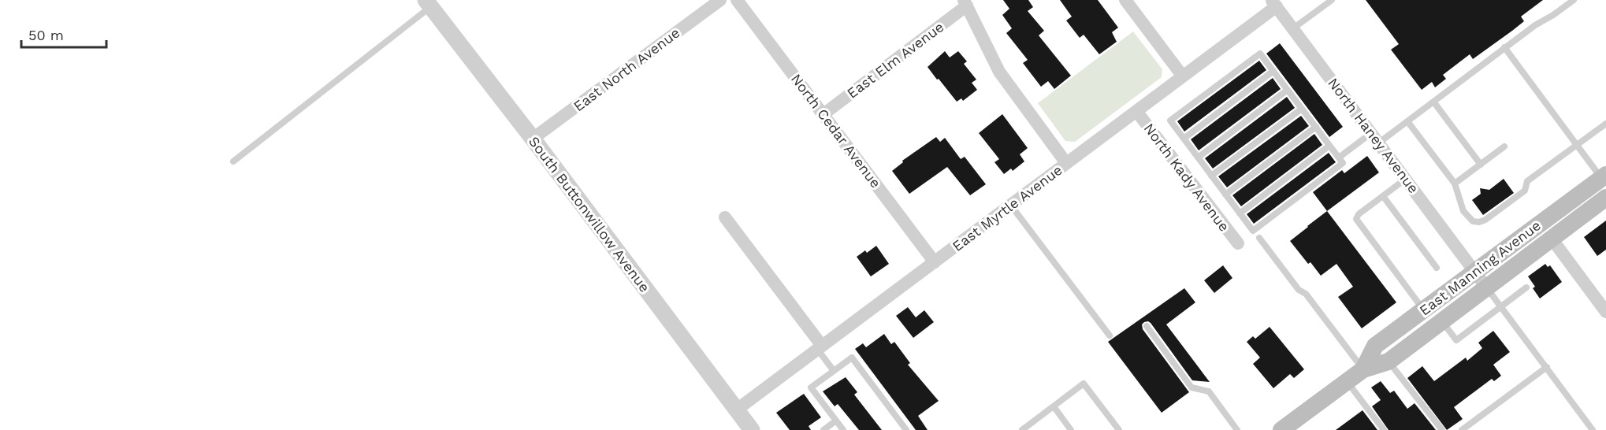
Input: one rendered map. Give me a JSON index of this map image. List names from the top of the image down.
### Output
{
  "streets": {
    "main road": ["East Manning Avenue"],
    "street": [
      "East Elm Avenue",
      "East North Avenue",
      "North Cedar Avenue",
      "North Haney Avenue",
      "North Kady Avenue",
      "East Myrtle Avenue",
      "South Buttonwillow Avenue"
    ]
  },
  "crossings": [
    ["East Elm Avenue", "North Cedar Avenue"],
    ["East North Avenue", "South Buttonwillow Avenue"],
    ["North Cedar Avenue", "East Myrtle Avenue"],
    ["North Haney Avenue", "East Myrtle Avenue"],
    ["North Haney Avenue", "East Manning Avenue"],
    ["North Kady Avenue", "East Myrtle Avenue"],
    ["East Myrtle Avenue", "South Buttonwillow Avenue"]
  ],
  "scale_bar": "50 m"
}
